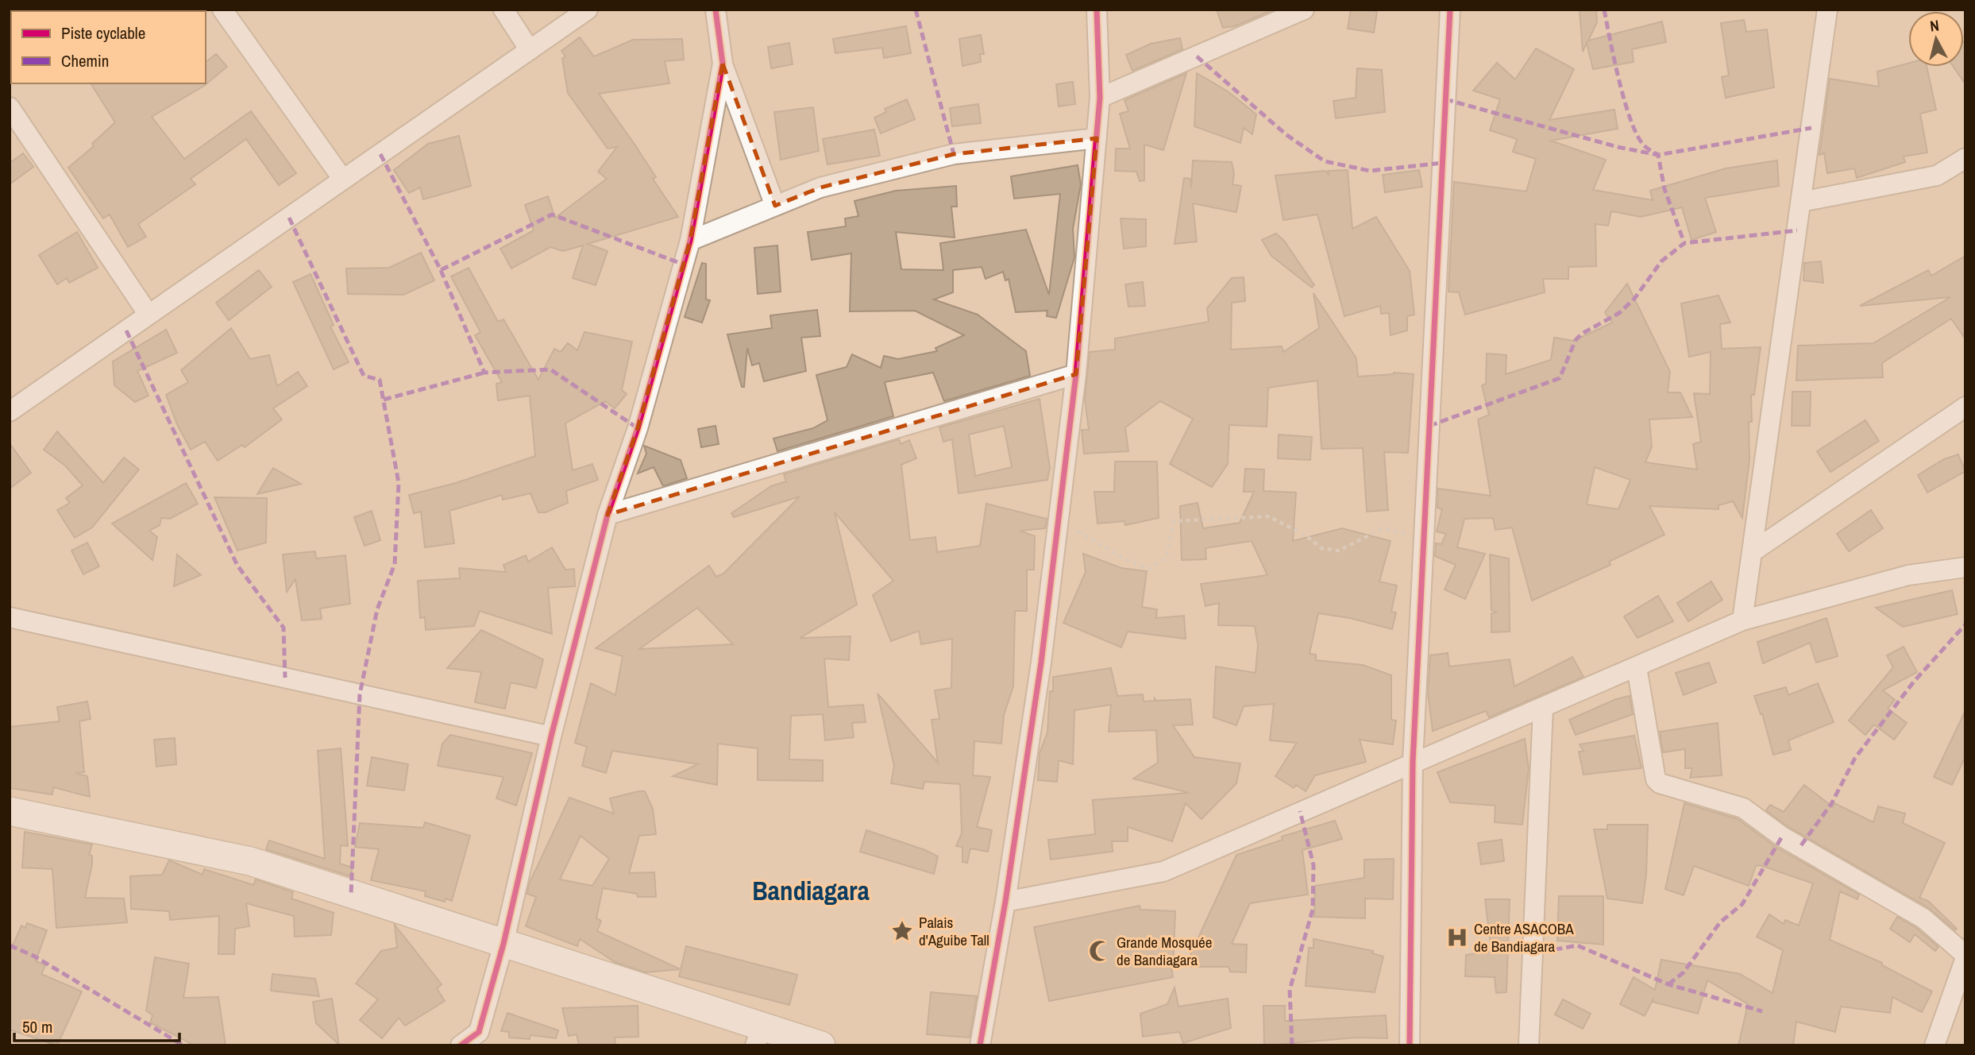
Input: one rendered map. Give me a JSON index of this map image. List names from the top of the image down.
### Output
{
  "districts": ["Bandiagara"],
  "places": {
    "place": ["Palais d'Aguibe Tall"],
    "hospital": ["Centre ASACOBA de Bandiagara"],
    "mosque": ["Grande Mosquée de Bandiagara"]
  },
  "legend": ["Piste cyclable", "Chemin"],
  "scale_bar": "50 m",
  "north": "top"
}
